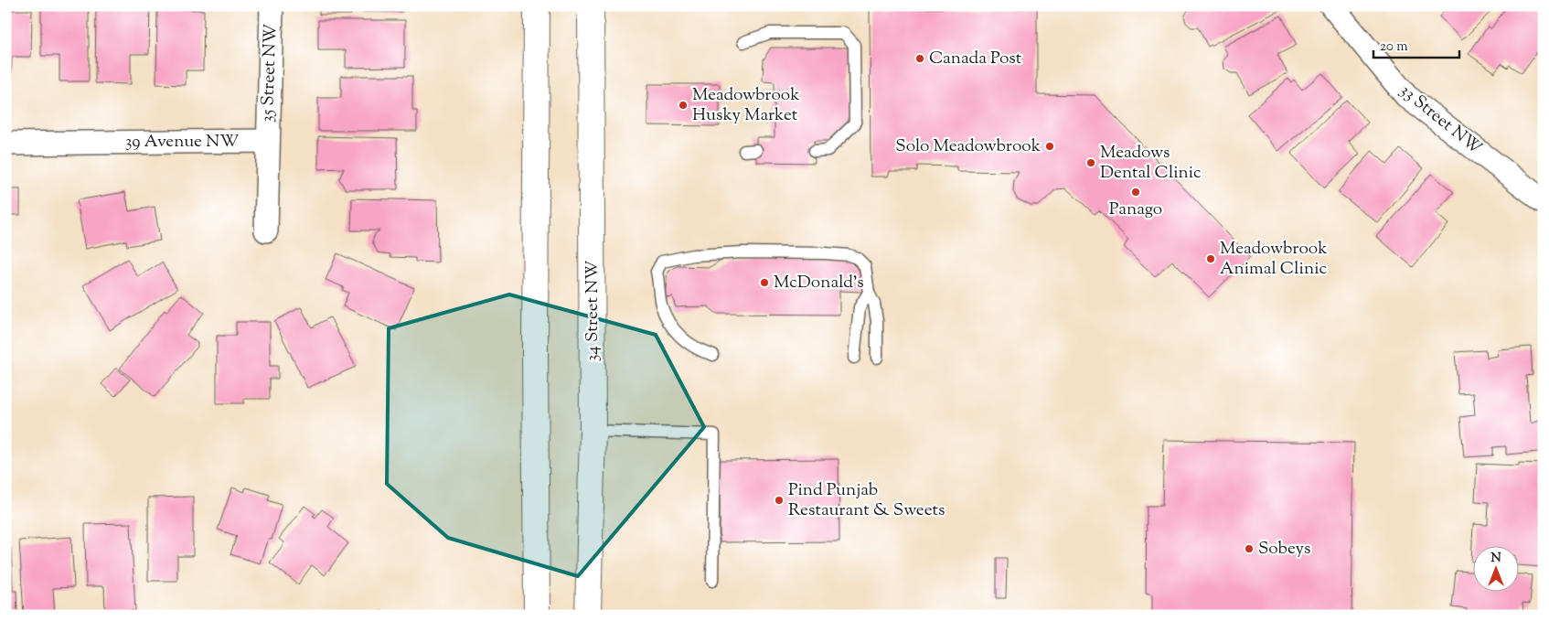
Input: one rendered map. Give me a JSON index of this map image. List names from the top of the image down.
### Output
{
  "streets": {
    "main road": ["34 Street NW"],
    "street": ["35 Street NW", "33 Street NW", "39 Avenue NW"]
  },
  "crossings": [
    ["35 Street NW", "39 Avenue NW"]
  ],
  "places": [
    "Canada Post",
    "Meadowbrook Husky Market",
    "Solo Meadowbrook",
    "Meadows Dental Clinic",
    "Panago",
    "Meadowbrook Animal Clinic",
    "McDonald's",
    "Pind Punjab Restaurant & Sweets",
    "Sobeys"
  ],
  "scale_bar": "20 m",
  "north": "top"
}
